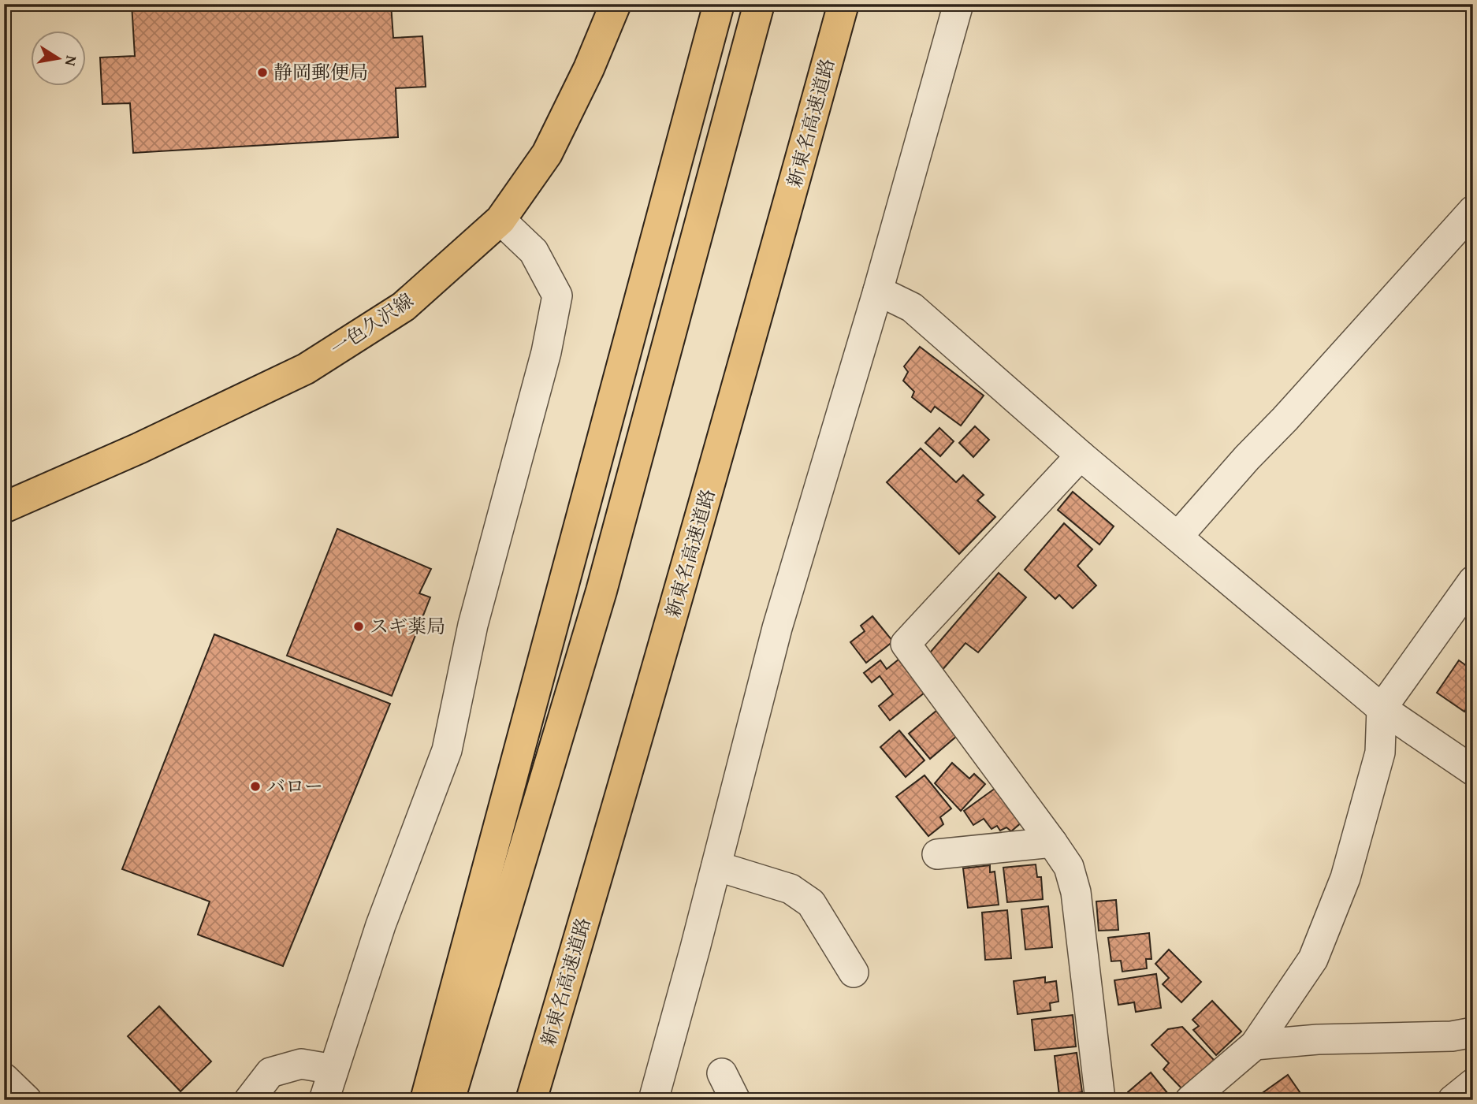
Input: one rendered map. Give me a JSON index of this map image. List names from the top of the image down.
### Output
{
  "streets": {
    "main road": ["新東名高速道路", "一色久沢線"]
  },
  "places": ["静岡郵便局", "スギ薬局", "バロー"],
  "north": "right"
}
